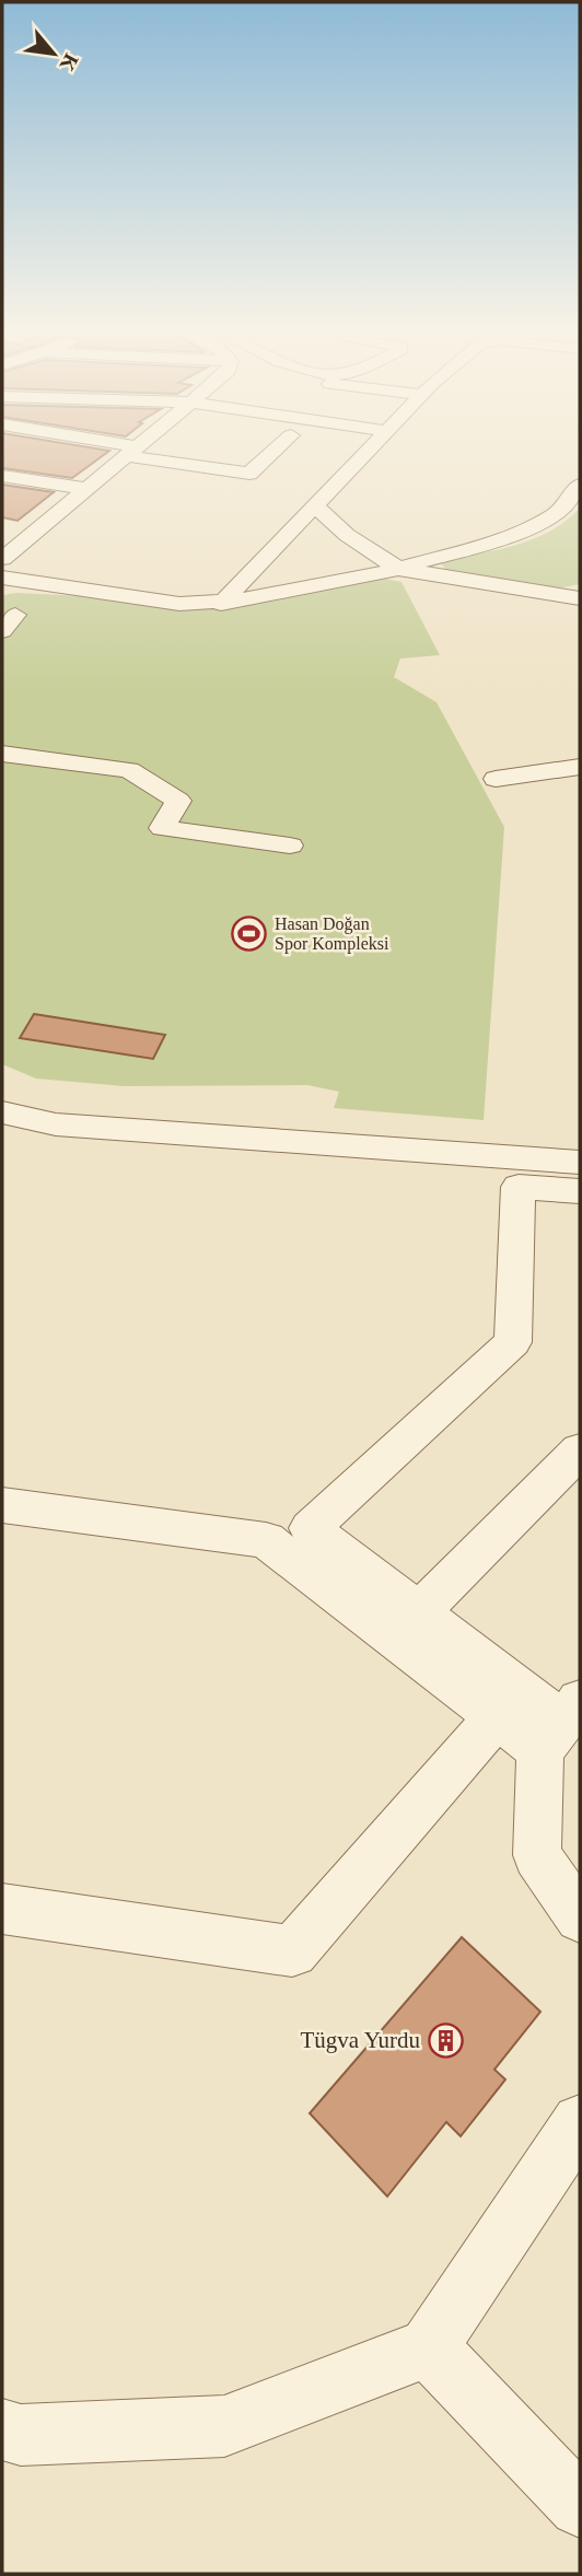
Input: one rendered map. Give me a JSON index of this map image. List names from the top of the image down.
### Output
{
  "places": {
    "sports": ["Hasan Doğan Spor Kompleksi"],
    "building": ["Tügva Yurdu"]
  },
  "north": "bottom right"
}
